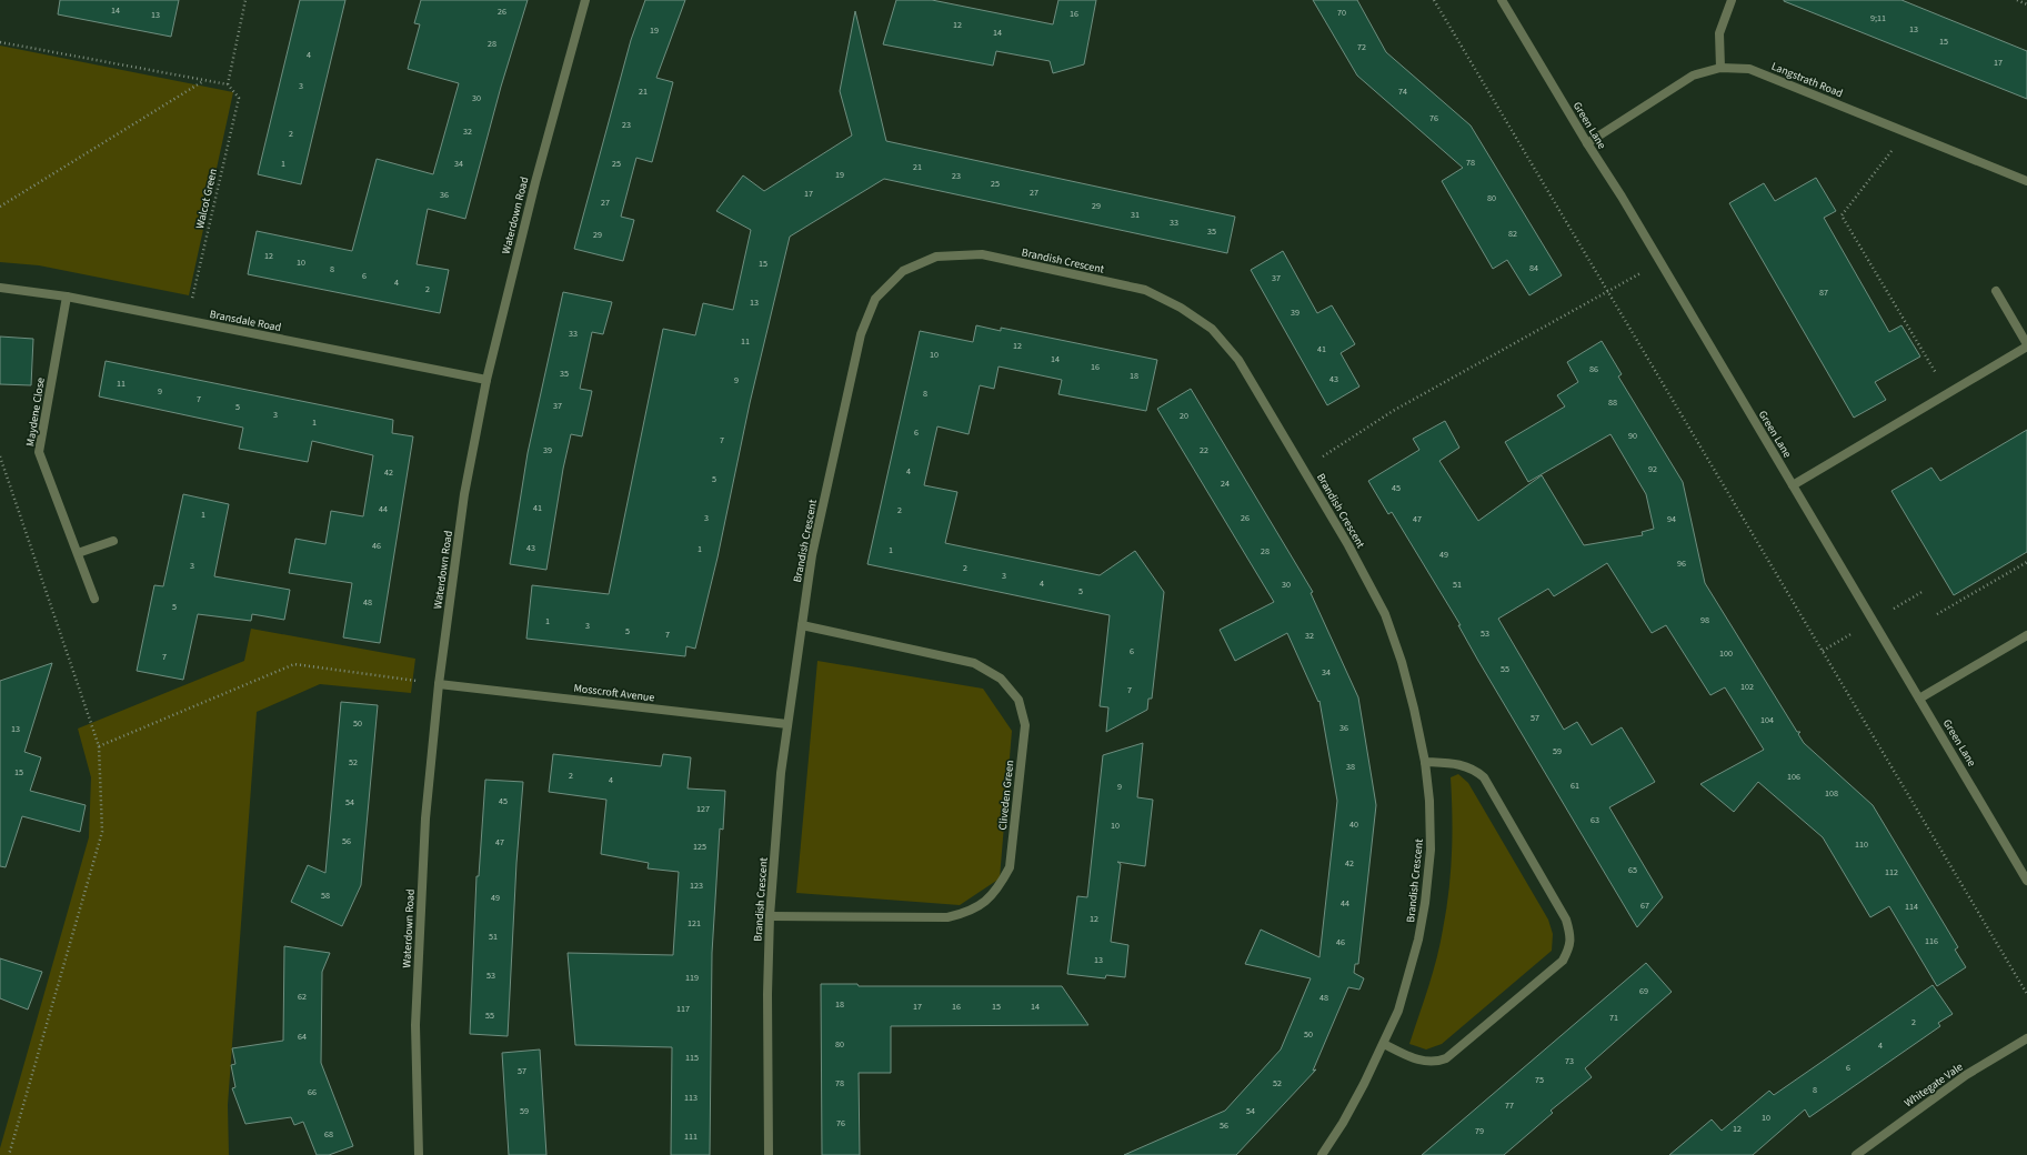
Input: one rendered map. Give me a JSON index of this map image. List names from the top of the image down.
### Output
{
  "streets": {
    "street": [
      "Langstrath Road",
      "Green Lane",
      "Waterdown Road",
      "Brandish Crescent",
      "Bransdale Road",
      "Maydene Close",
      "Mosscroft Avenue",
      "Cliveden Green",
      "Whitegate Vale"
    ],
    "path": ["Walcot Green"]
  },
  "crossings": [
    ["Langstrath Road", "Green Lane"],
    ["Walcot Green", "Bransdale Road"],
    ["Waterdown Road", "Bransdale Road"],
    ["Waterdown Road", "Mosscroft Avenue"],
    ["Brandish Crescent", "Mosscroft Avenue"],
    ["Brandish Crescent", "Cliveden Green"],
    ["Bransdale Road", "Maydene Close"]
  ],
  "house_numbers": [
    "14",
    "26",
    "70",
    "16",
    "13",
    "9;11",
    "12",
    "13",
    "19",
    "14",
    "15",
    "28",
    "72",
    "4",
    "17",
    "3",
    "21",
    "74",
    "30",
    "76",
    "23",
    "32",
    "2",
    "78",
    "1",
    "34",
    "25",
    "21",
    "19",
    "23",
    "25",
    "27",
    "17",
    "36",
    "80",
    "27",
    "29",
    "31",
    "33",
    "35",
    "82",
    "29",
    "12",
    "10",
    "15",
    "84",
    "8",
    "6",
    "37",
    "4",
    "2",
    "87",
    "13",
    "39",
    "33",
    "11",
    "12",
    "41",
    "10",
    "14",
    "16",
    "86",
    "35",
    "18",
    "43",
    "9",
    "11",
    "9",
    "8",
    "7",
    "88",
    "37",
    "5",
    "3",
    "20",
    "1",
    "6",
    "90",
    "7",
    "39",
    "22",
    "92",
    "4",
    "42",
    "5",
    "24",
    "45",
    "41",
    "44",
    "2",
    "1",
    "3",
    "26",
    "47",
    "94",
    "46",
    "43",
    "1",
    "1",
    "28",
    "49",
    "96",
    "3",
    "2",
    "3",
    "4",
    "30",
    "51",
    "5",
    "48",
    "5",
    "98",
    "1",
    "3",
    "5",
    "53",
    "7",
    "32",
    "6",
    "100",
    "7",
    "55",
    "34",
    "102",
    "7",
    "57",
    "104",
    "50",
    "36",
    "13",
    "59",
    "52",
    "38",
    "15",
    "2",
    "106",
    "4",
    "61",
    "9",
    "108",
    "45",
    "54",
    "127",
    "63",
    "40",
    "10",
    "56",
    "47",
    "110",
    "125",
    "42",
    "65",
    "112",
    "123",
    "58",
    "49",
    "44",
    "67",
    "114",
    "12",
    "121",
    "51",
    "116",
    "46",
    "13",
    "53",
    "119",
    "69",
    "62",
    "48",
    "18",
    "17",
    "16",
    "15",
    "14",
    "117",
    "55",
    "71",
    "2",
    "50",
    "64",
    "80",
    "4",
    "115",
    "73",
    "6",
    "57",
    "75",
    "78",
    "52",
    "8",
    "66",
    "113",
    "77",
    "59",
    "54",
    "10",
    "76",
    "56",
    "12",
    "79",
    "68",
    "111"
  ]
}
